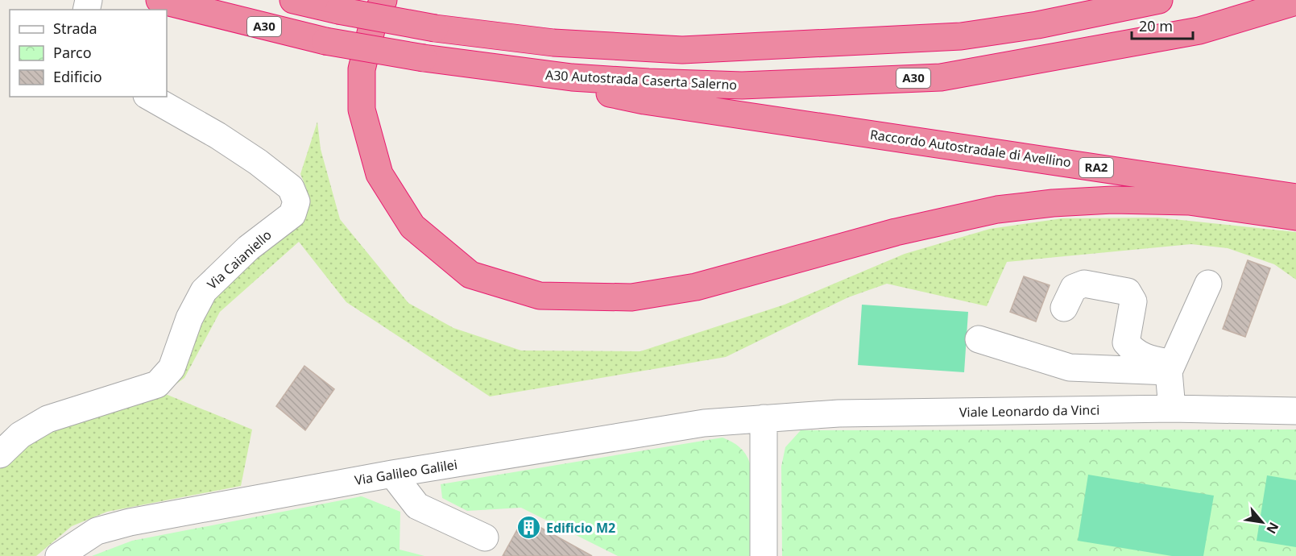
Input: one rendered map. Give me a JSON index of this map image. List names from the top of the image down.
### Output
{
  "streets": {
    "highway": [
      "A30",
      "A30 Autostrada Caserta Salerno",
      "Raccordo Autostradale di Avellino",
      "RA2"
    ],
    "street": ["Via Caianiello", "Viale Leonardo da Vinci", "Via Galileo Galilei"]
  },
  "crossings": [
    ["A30 Autostrada Caserta Salerno", "Raccordo Autostradale di Avellino"],
    ["Viale Leonardo da Vinci", "Via Galileo Galilei"]
  ],
  "places": {
    "building": ["Edificio M2"]
  },
  "legend": ["Strada", "Parco", "Edificio"],
  "scale_bar": "20 m",
  "north": "bottom right"
}
